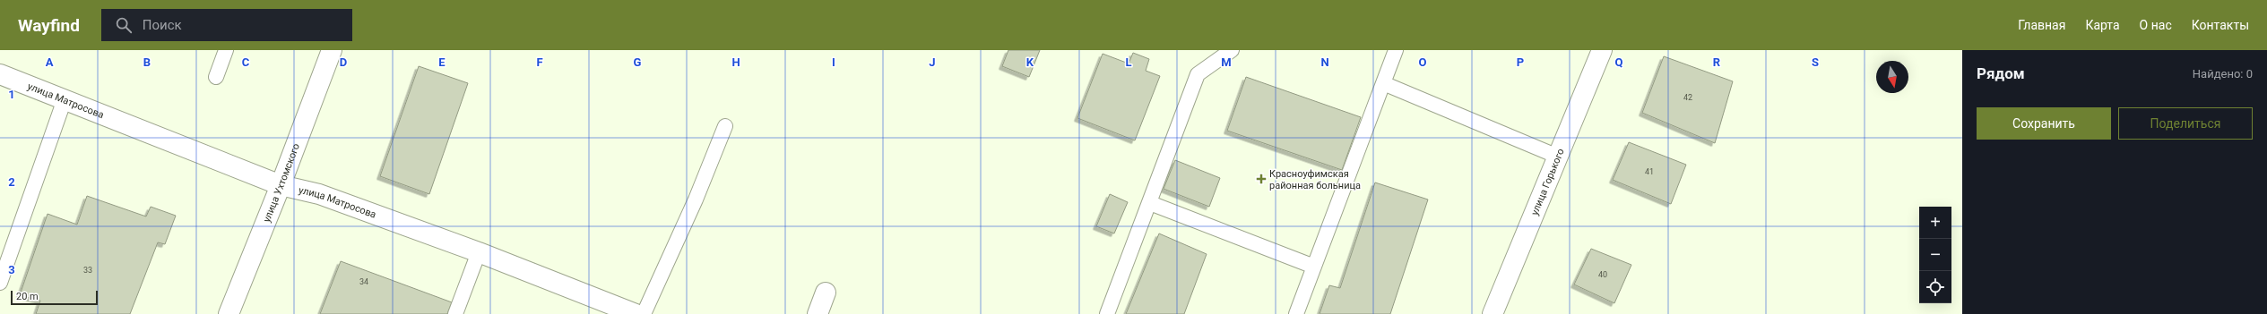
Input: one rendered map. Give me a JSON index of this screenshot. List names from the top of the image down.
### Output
{
  "streets": {
    "street": ["улица Матросова", "улица Горького", "улица Ухтомского"]
  },
  "crossings": [
    ["улица Матросова", "улица Ухтомского"]
  ],
  "places": {
    "health": ["Красноуфимская районная больница"]
  },
  "house_numbers": [
    "42",
    "41",
    "33",
    "40",
    "34"
  ],
  "scale_bar": "20 m",
  "north": "bottom",
  "page": {
    "header": "Wayfind",
    "search": "Поиск",
    "nav": [
      "Главная",
      "Карта",
      "О нас",
      "Контакты"
    ],
    "heading": ["Рядом", "Найдено: 0"],
    "buttons": ["Сохранить", "Поделиться"],
    "map_buttons": ["+", "−"],
    "scale": "20 m"
  },
  "grid": {
    "columns": [
      "A",
      "B",
      "C",
      "D",
      "E",
      "F",
      "G",
      "H",
      "I",
      "J",
      "K",
      "L",
      "M",
      "N",
      "O",
      "P",
      "Q",
      "R",
      "S"
    ],
    "rows": ["1", "2", "3"]
  }
}
